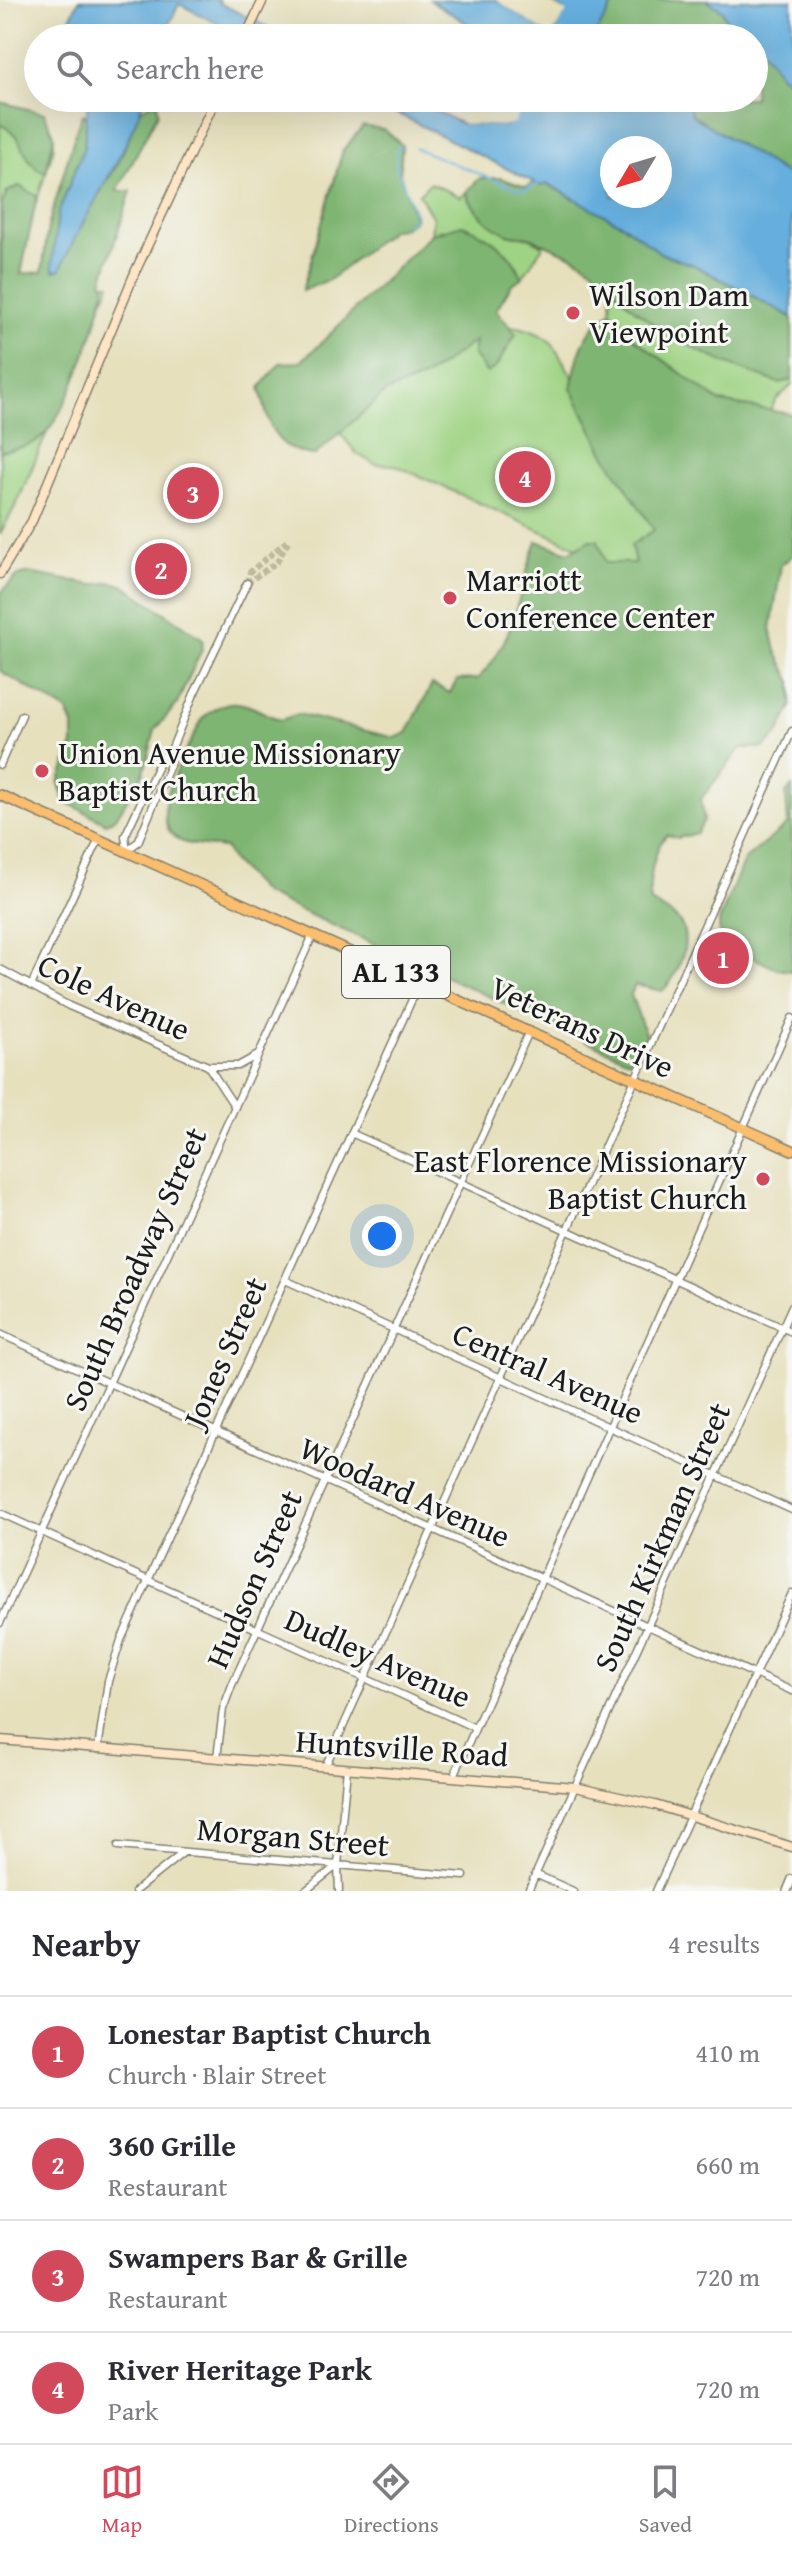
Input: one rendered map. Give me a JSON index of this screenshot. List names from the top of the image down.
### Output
{
  "streets": {
    "main road": ["AL 133", "Veterans Drive", "Huntsville Road"],
    "street": [
      "Cole Avenue",
      "South Broadway Street",
      "Jones Street",
      "Central Avenue",
      "Woodard Avenue",
      "South Kirkman Street",
      "Hudson Street",
      "Dudley Avenue",
      "Morgan Street"
    ]
  },
  "crossings": [
    ["Cole Avenue", "South Broadway Street"],
    ["Veterans Drive", "South Broadway Street"],
    ["Veterans Drive", "Jones Street"],
    ["Veterans Drive", "Hudson Street"],
    ["South Broadway Street", "Woodard Avenue"],
    ["South Broadway Street", "Dudley Avenue"],
    ["Jones Street", "Central Avenue"],
    ["Jones Street", "Woodard Avenue"],
    ["Jones Street", "Dudley Avenue"],
    ["Jones Street", "Huntsville Road"],
    ["Central Avenue", "South Kirkman Street"],
    ["Central Avenue", "Hudson Street"],
    ["Woodard Avenue", "South Kirkman Street"],
    ["Woodard Avenue", "Hudson Street"],
    ["South Kirkman Street", "Huntsville Road"],
    ["Hudson Street", "Dudley Avenue"],
    ["Hudson Street", "Huntsville Road"]
  ],
  "places": [
    "Wilson Dam Viewpoint",
    "Marriott Conference Center",
    "Union Avenue Missionary Baptist Church",
    "East Florence Missionary Baptist Church"
  ],
  "north": "bottom left",
  "page": {
    "search": "Search here",
    "pins": [
      "4",
      "3",
      "2",
      "1"
    ],
    "heading": ["Nearby", "4 results"],
    "list": [
      {
        "mark": "1",
        "name": "Lonestar Baptist Church",
        "note": "Church · Blair Street",
        "value": "410 m"
      },
      {
        "mark": "2",
        "name": "360 Grille",
        "note": "Restaurant",
        "value": "660 m"
      },
      {
        "mark": "3",
        "name": "Swampers Bar & Grille",
        "note": "Restaurant",
        "value": "720 m"
      },
      {
        "mark": "4",
        "name": "River Heritage Park",
        "note": "Park",
        "value": "720 m"
      }
    ],
    "nav": ["Map", "Directions", "Saved"]
  }
}
